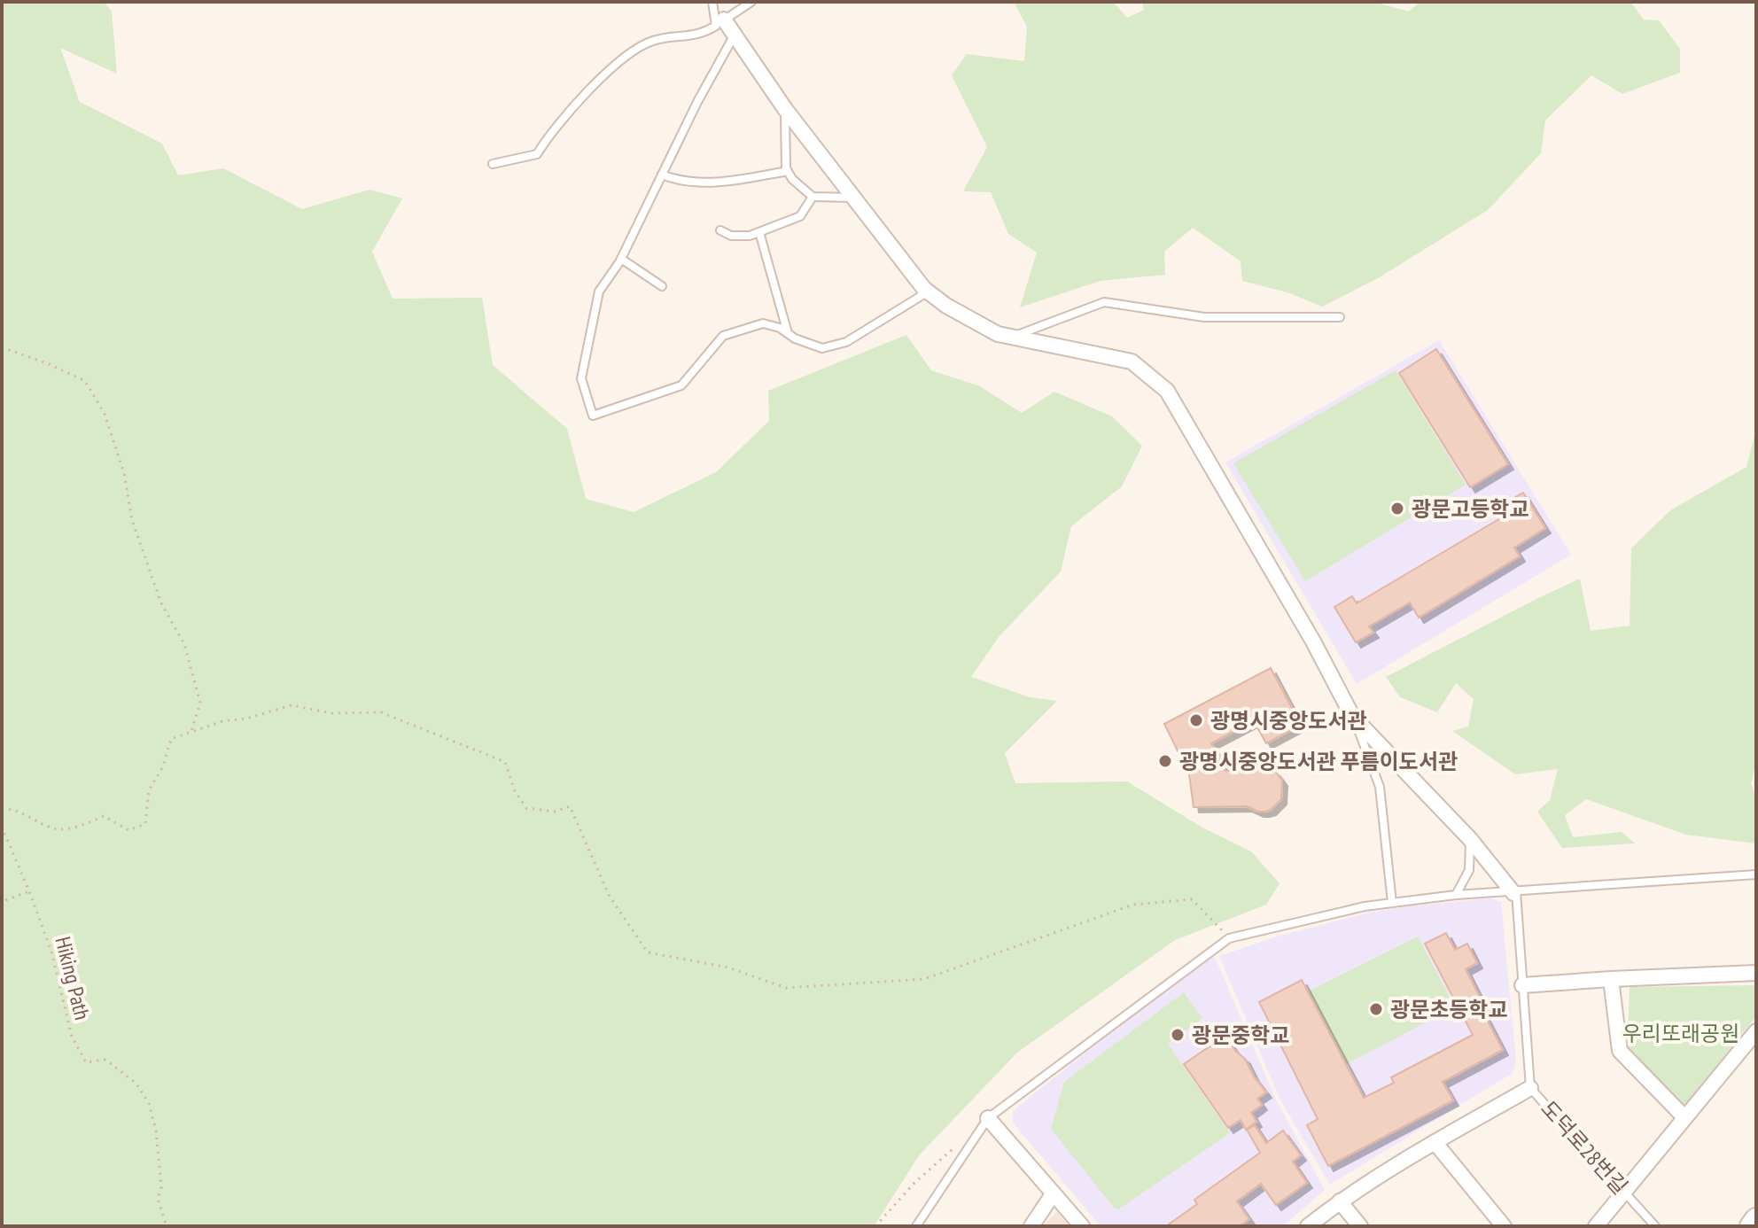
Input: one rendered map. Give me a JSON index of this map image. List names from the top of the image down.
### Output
{
  "streets": {
    "lane": ["도덕로28번길"],
    "path": ["Hiking Path"]
  },
  "parks": ["우리또래공원"],
  "places": [
    "광문고등학교",
    "광명시중앙도서관",
    "광명시중앙도서관 푸름이도서관",
    "광문초등학교",
    "광문중학교"
  ]
}
